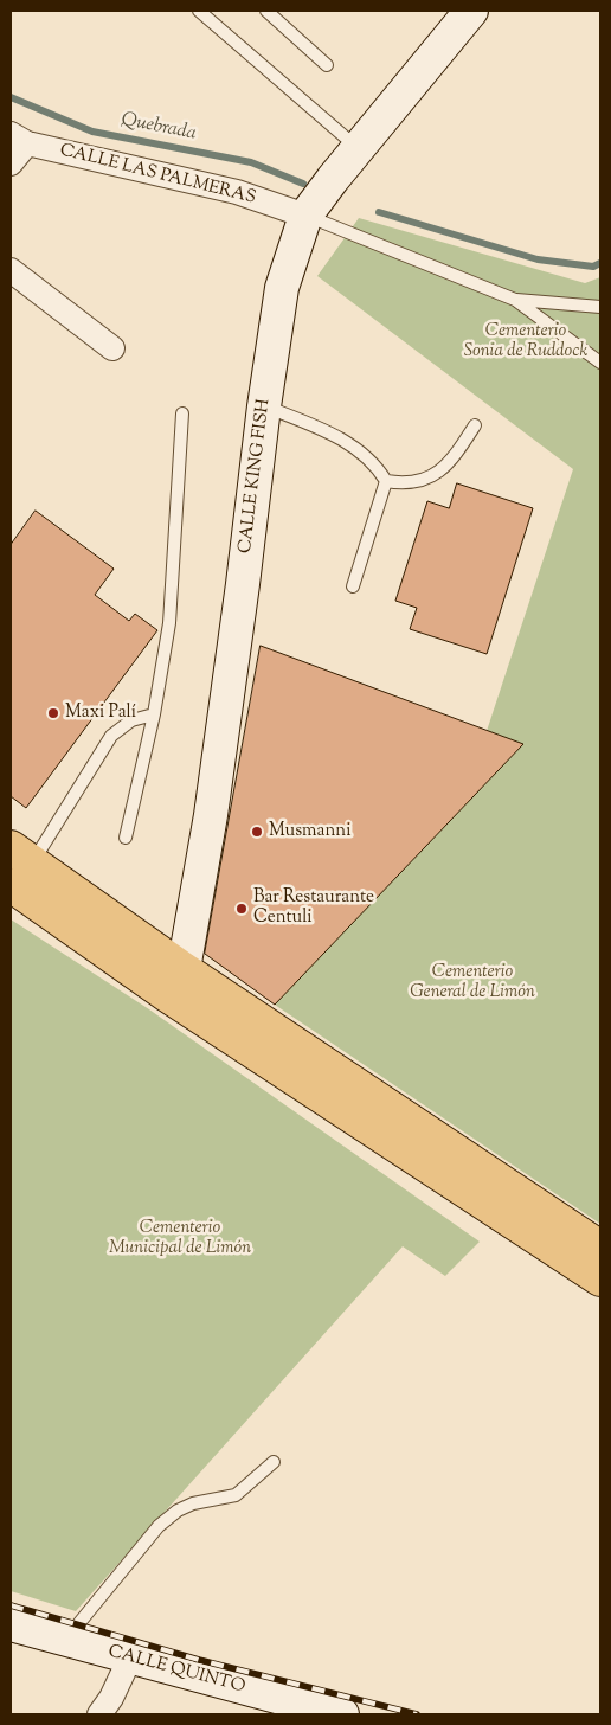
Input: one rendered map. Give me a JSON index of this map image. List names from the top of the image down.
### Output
{
  "streets": {
    "street": ["CALLE LAS PALMERAS", "CALLE KING FISH", "CALLE QUINTO"]
  },
  "crossings": [
    ["CALLE LAS PALMERAS", "CALLE KING FISH"]
  ],
  "water": ["Quebrada"],
  "parks": ["Cementerio Sonia de Ruddock", "Cementerio General de Limón", "Cementerio Municipal de Limón"],
  "places": ["Maxi Palí", "Musmanni", "Bar Restaurante Centuli"]
}
